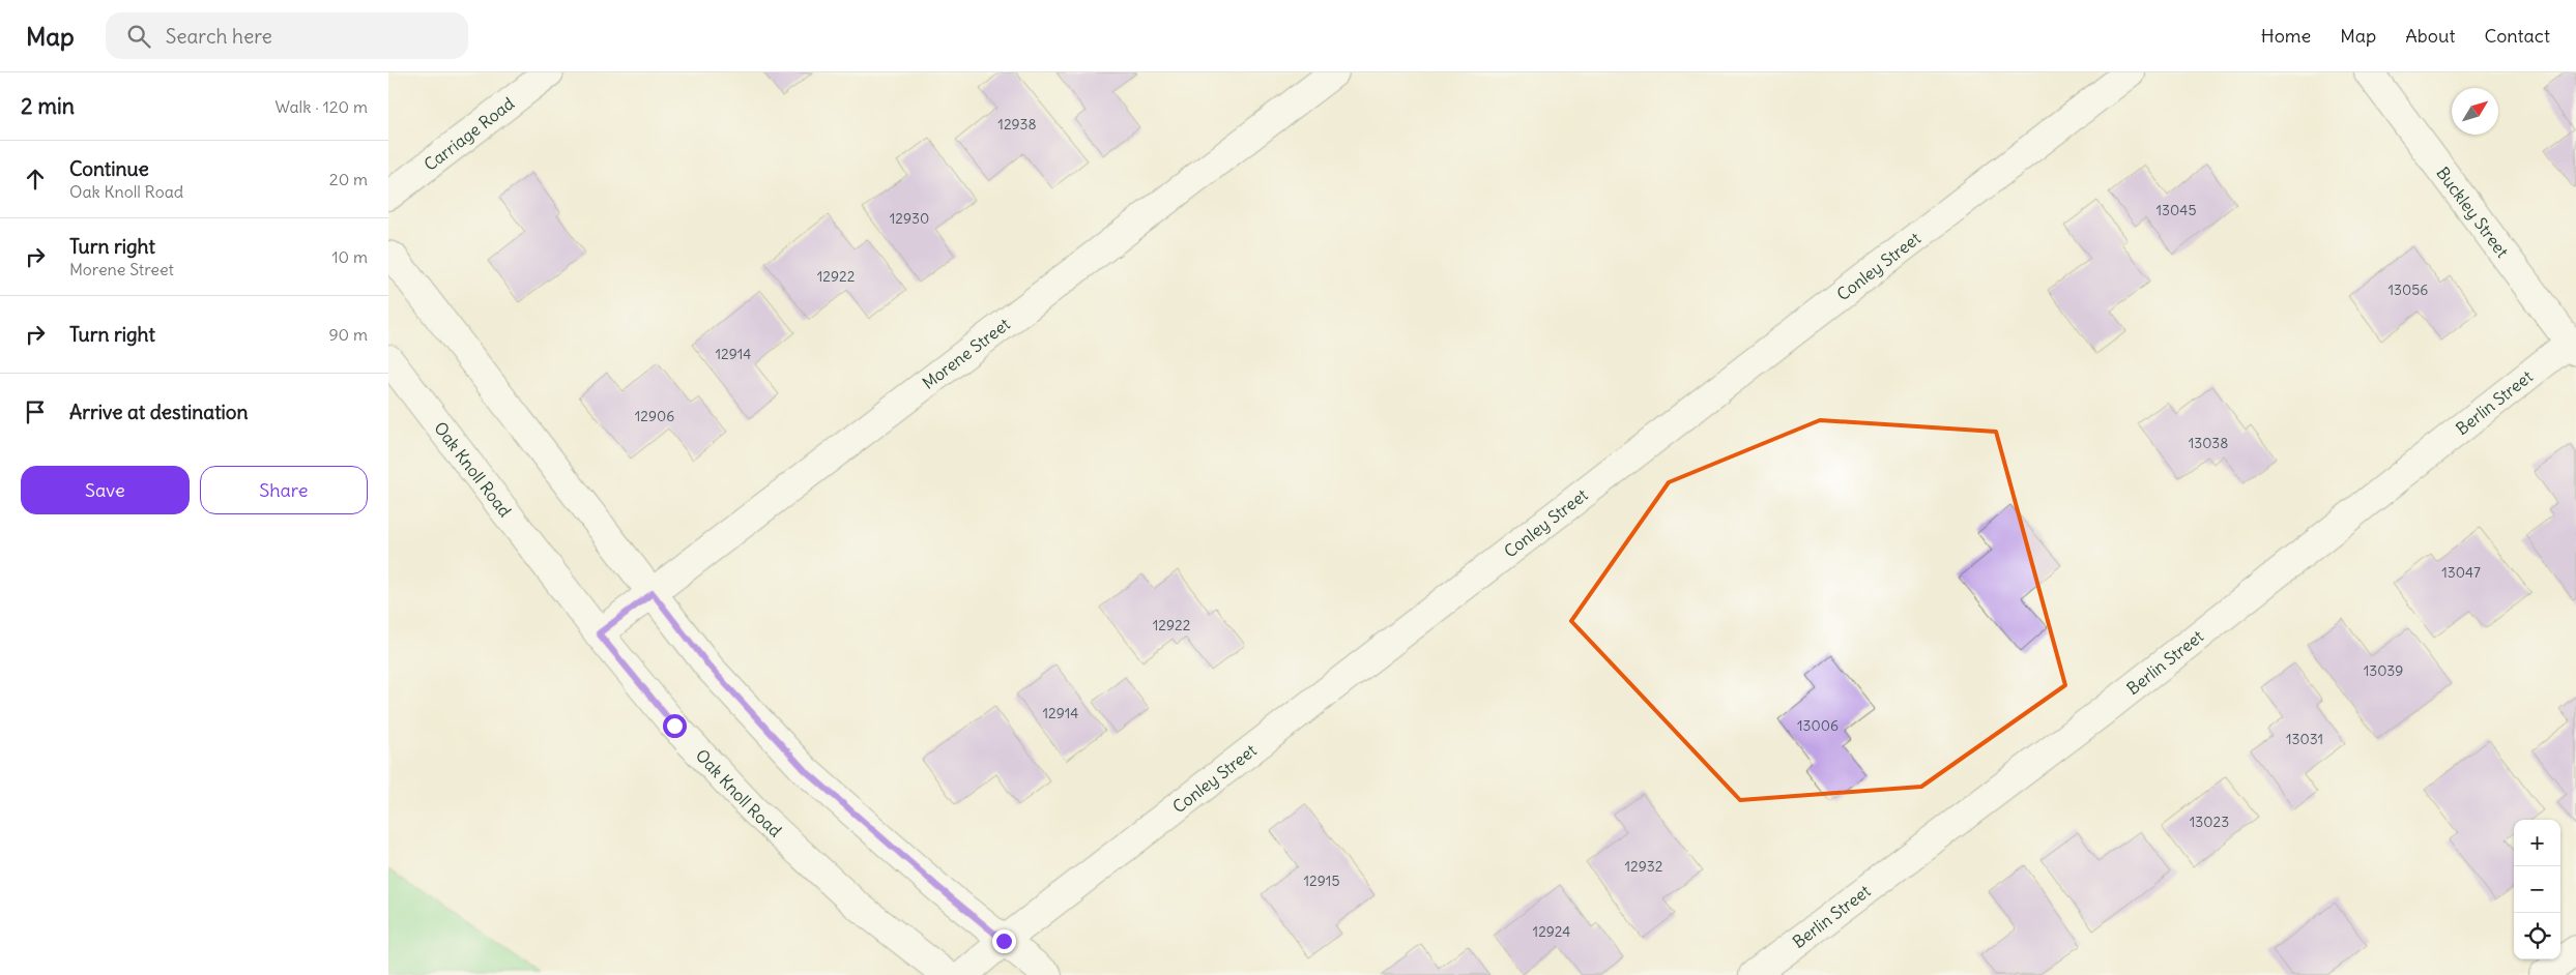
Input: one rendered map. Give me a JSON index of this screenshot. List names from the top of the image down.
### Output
{
  "streets": {
    "street": [
      "Carriage Road",
      "Buckley Street",
      "Conley Street",
      "Morene Street",
      "Berlin Street",
      "Oak Knoll Road"
    ]
  },
  "crossings": [
    ["Buckley Street", "Berlin Street"],
    ["Morene Street", "Oak Knoll Road"]
  ],
  "house_numbers": [
    "12938",
    "13045",
    "12930",
    "12922",
    "13056",
    "12914",
    "12906",
    "13038",
    "13047",
    "12922",
    "13039",
    "12914",
    "13006",
    "13031",
    "13023",
    "12932",
    "12915",
    "12924"
  ],
  "north": "top right",
  "page": {
    "header": "Map",
    "search": "Search here",
    "nav": [
      "Home",
      "Map",
      "About",
      "Contact"
    ],
    "heading": ["2 min", "Walk · 120 m"],
    "list": [
      ["Continue", "Oak Knoll Road", "20 m"],
      ["Turn right", "Morene Street", "10 m"],
      ["Turn right", "90 m"],
      "Arrive at destination"
    ],
    "buttons": ["Save", "Share"],
    "map_buttons": ["+", "−"]
  }
}
